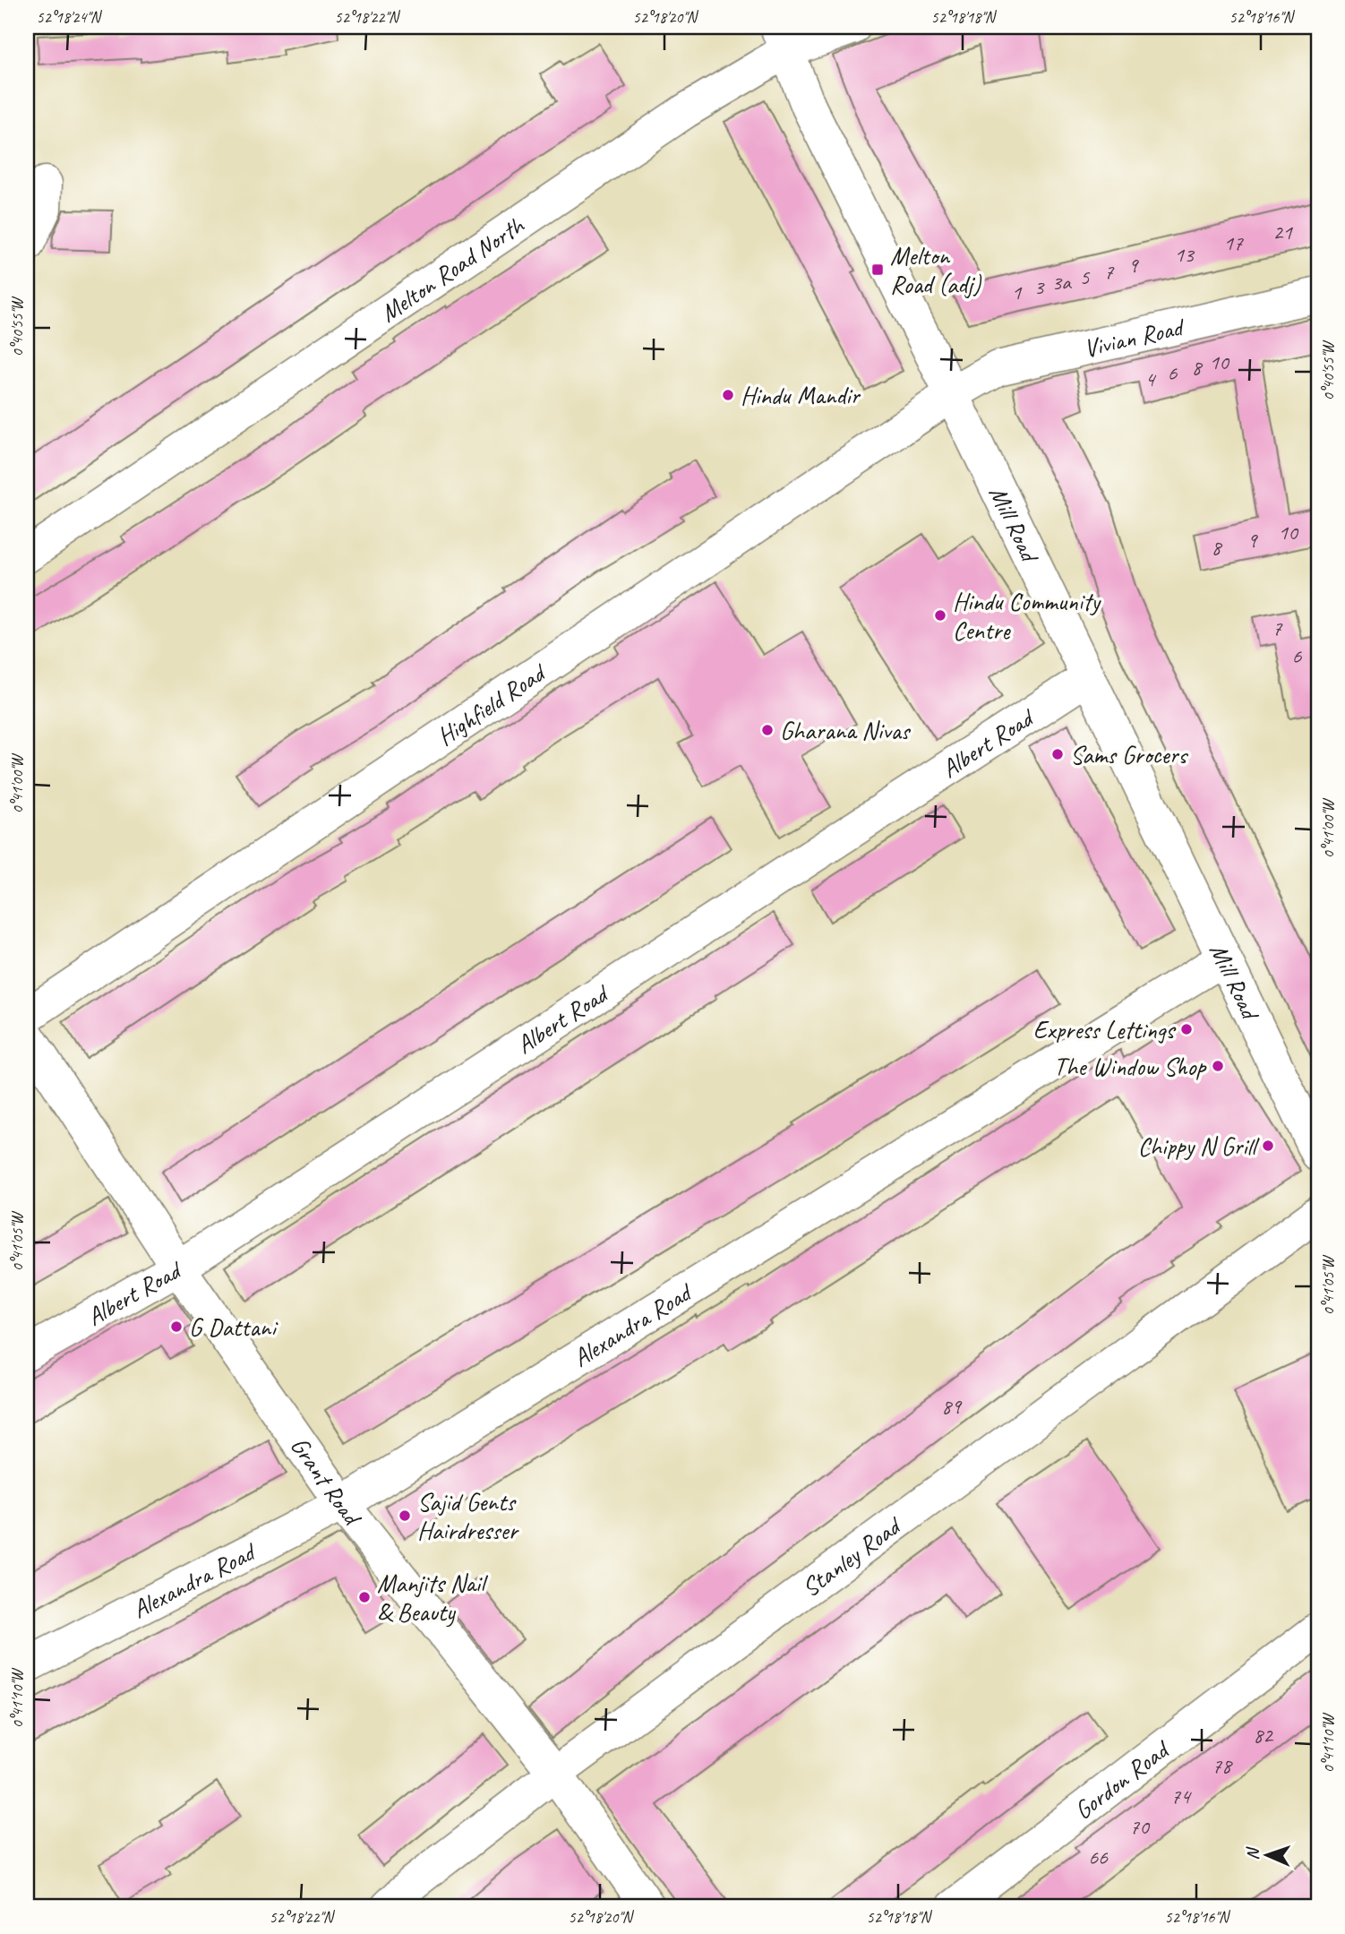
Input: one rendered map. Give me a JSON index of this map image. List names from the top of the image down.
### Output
{
  "streets": {
    "street": [
      "Melton Road North",
      "Vivian Road",
      "Mill Road",
      "Highfield Road",
      "Albert Road",
      "Alexandra Road",
      "Grant Road",
      "Stanley Road",
      "Gordon Road"
    ]
  },
  "crossings": [
    ["Melton Road North", "Mill Road"],
    ["Vivian Road", "Mill Road"],
    ["Vivian Road", "Highfield Road"],
    ["Mill Road", "Highfield Road"],
    ["Mill Road", "Albert Road"],
    ["Mill Road", "Alexandra Road"],
    ["Albert Road", "Grant Road"],
    ["Alexandra Road", "Grant Road"],
    ["Grant Road", "Stanley Road"]
  ],
  "places": {
    "transit": ["Melton Road (adj)"],
    "other": [
      "Hindu Mandir",
      "Hindu Community Centre",
      "Gharana Nivas",
      "Sams Grocers",
      "Express Lettings",
      "The Window Shop",
      "Chippy N Grill",
      "G Dattani",
      "Sajid Gents Hairdresser",
      "Manjits Nail & Beauty"
    ]
  },
  "house_numbers": [
    "21",
    "17",
    "13",
    "9",
    "7",
    "5",
    "3a",
    "3",
    "1",
    "10",
    "8",
    "6",
    "4",
    "10",
    "9",
    "8",
    "7",
    "6",
    "89",
    "82",
    "78",
    "74",
    "70",
    "66"
  ],
  "north": "left",
  "coordinates": [
    "52°18'24\"N",
    "52°18'22\"N",
    "52°18'20\"N",
    "52°18'18\"N",
    "52°18'16\"N",
    "0°40'55\"W",
    "0°41'00\"W",
    "0°41'05\"W",
    "0°41'10\"W"
  ]
}
